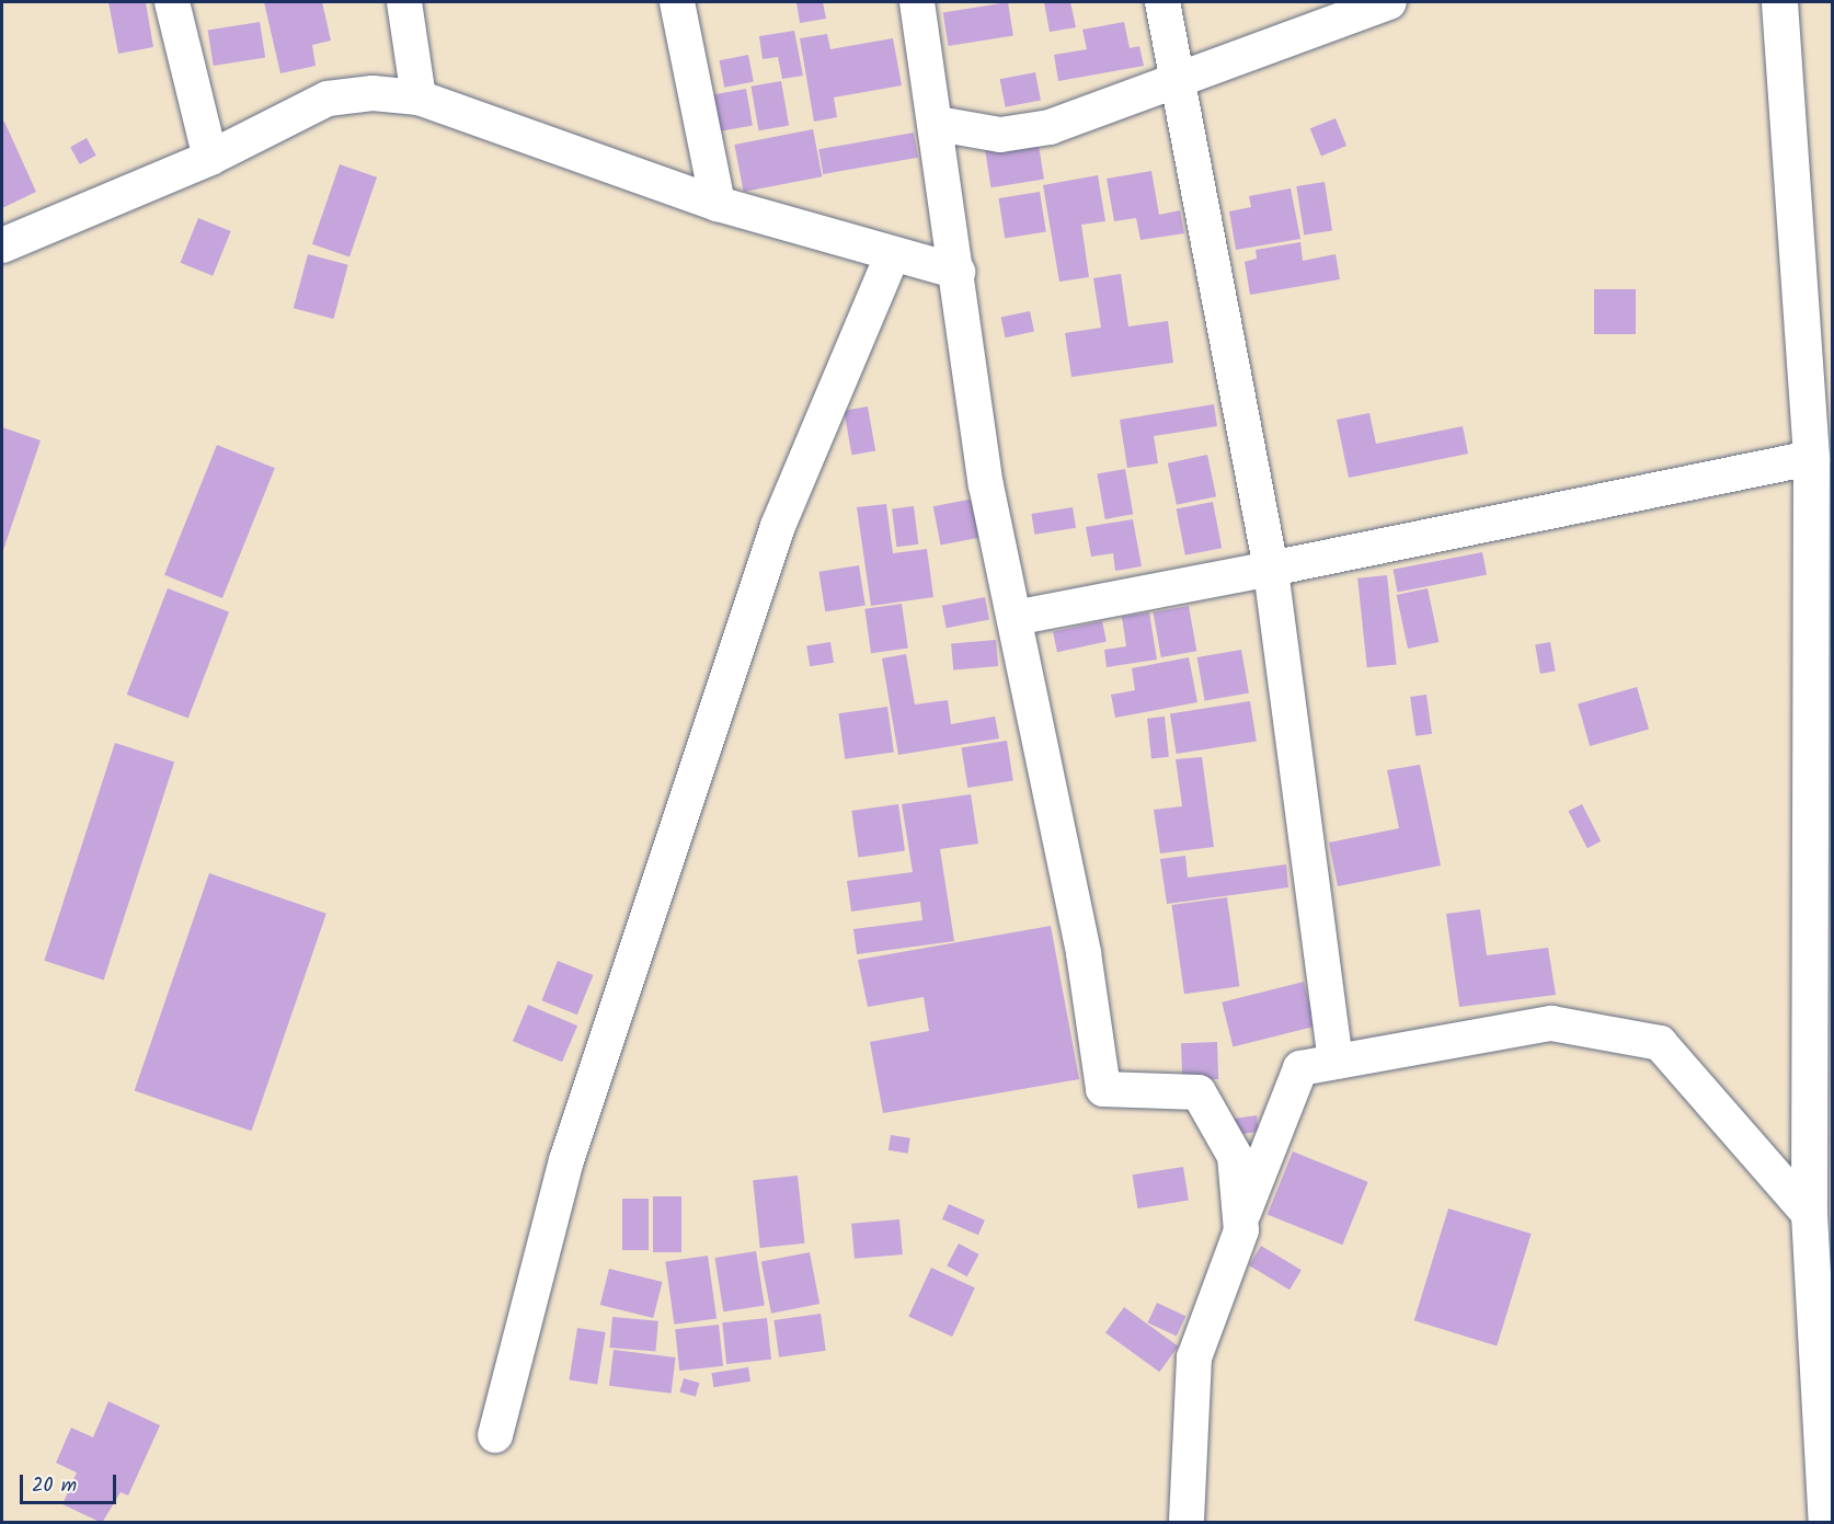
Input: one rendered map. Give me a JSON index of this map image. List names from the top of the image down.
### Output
{
  "scale_bar": "20 m"
}
